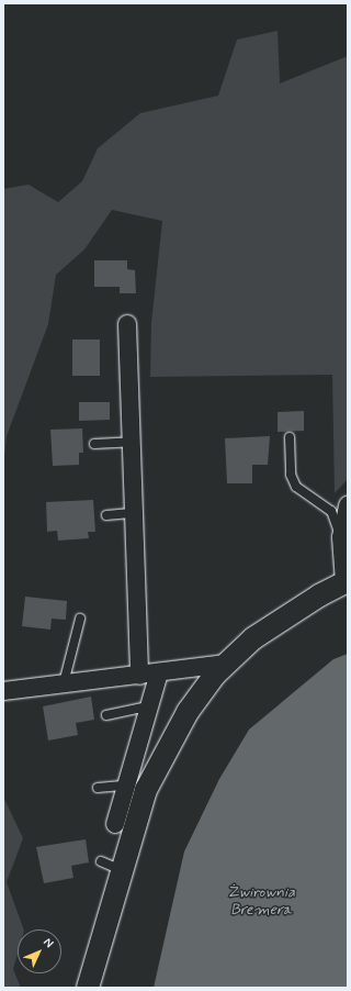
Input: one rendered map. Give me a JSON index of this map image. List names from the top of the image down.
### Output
{
  "water": ["Żwirownia Bremera"],
  "north": "top right"
}
